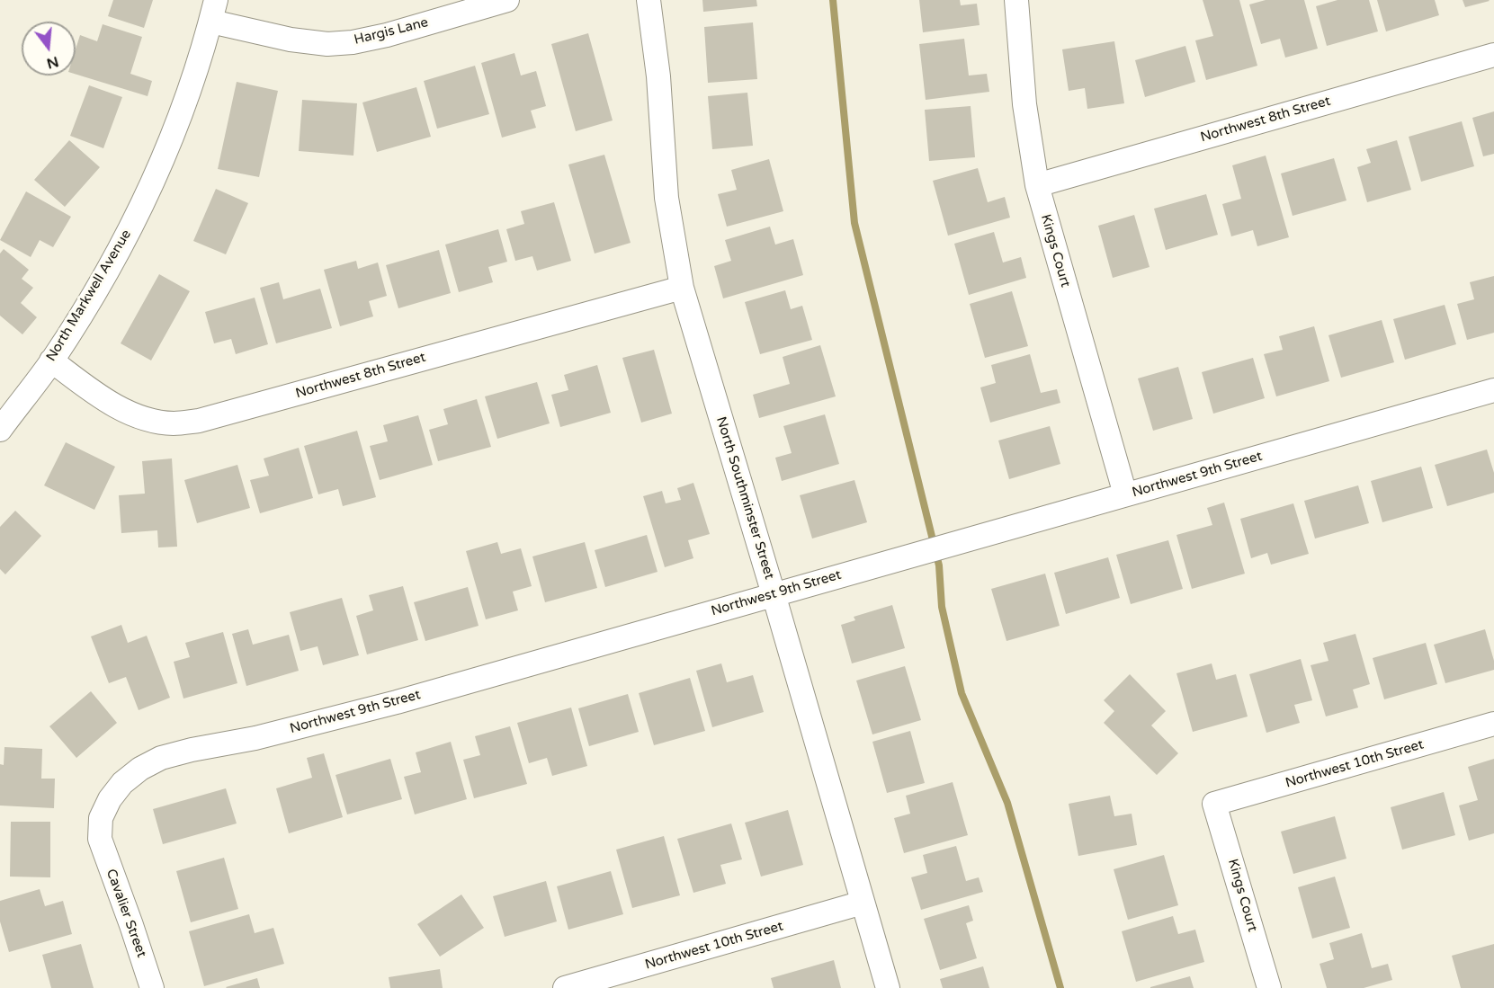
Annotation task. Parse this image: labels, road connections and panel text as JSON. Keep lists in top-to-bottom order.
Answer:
{
  "streets": {
    "street": [
      "Hargis Lane",
      "Northwest 8th Street",
      "Kings Court",
      "North Markwell Avenue",
      "Northwest 9th Street",
      "North Southminster Street",
      "Northwest 10th Street",
      "Cavalier Street"
    ]
  },
  "crossings": [
    ["Hargis Lane", "North Markwell Avenue"],
    ["Northwest 8th Street", "Kings Court"],
    ["Northwest 8th Street", "North Markwell Avenue"],
    ["Northwest 8th Street", "North Southminster Street"],
    ["Kings Court", "Northwest 9th Street"],
    ["Kings Court", "Northwest 10th Street"],
    ["Northwest 9th Street", "North Southminster Street"],
    ["Northwest 9th Street", "Cavalier Street"],
    ["North Southminster Street", "Northwest 10th Street"]
  ],
  "north": "bottom"
}
